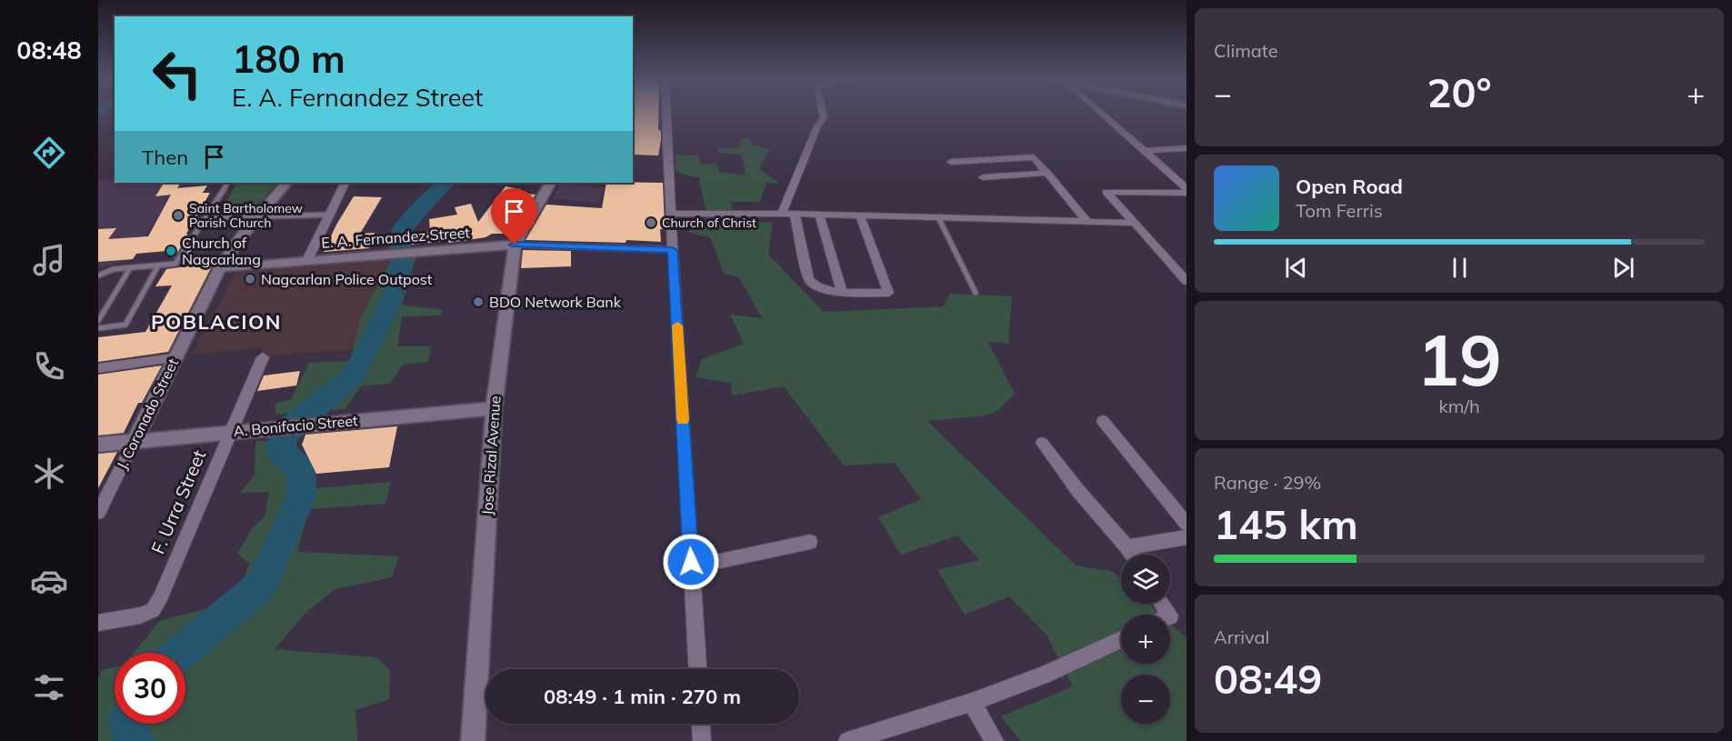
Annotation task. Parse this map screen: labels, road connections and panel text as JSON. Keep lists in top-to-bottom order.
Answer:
{
  "streets": {
    "main road": [
      "E. A. Fernandez Street",
      "J. Coronado Street",
      "A. Bonifacio Street",
      "Jose Rizal Avenue"
    ],
    "street": ["F. Urra Street"]
  },
  "crossings": [
    ["E. A. Fernandez Street", "J. Coronado Street"],
    ["E. A. Fernandez Street", "Jose Rizal Avenue"],
    ["J. Coronado Street", "A. Bonifacio Street"],
    ["A. Bonifacio Street", "Jose Rizal Avenue"],
    ["A. Bonifacio Street", "F. Urra Street"]
  ],
  "districts": ["POBLACION"],
  "places": [
    "Saint Bartholomew Parish Church",
    "Church of Christ",
    "Church of Nagcarlang",
    "Nagcarlan Police Outpost",
    "BDO Network Bank"
  ],
  "page": {
    "tabs": "08:48",
    "tile": [
      "Climate",
      ["19", "km/h"],
      ["Range · 29%", "145 km"],
      ["Arrival", "08:49"]
    ],
    "turn": ["180 m", "E. A. Fernandez Street"],
    "heat": ["−", "20°", "+"],
    "then": "Then",
    "song": ["Open Road", "Tom Ferris"],
    "map_buttons": ["+", "−"],
    "limit": "30",
    "trip": "08:49 · 1 min · 270 m"
  }
}
